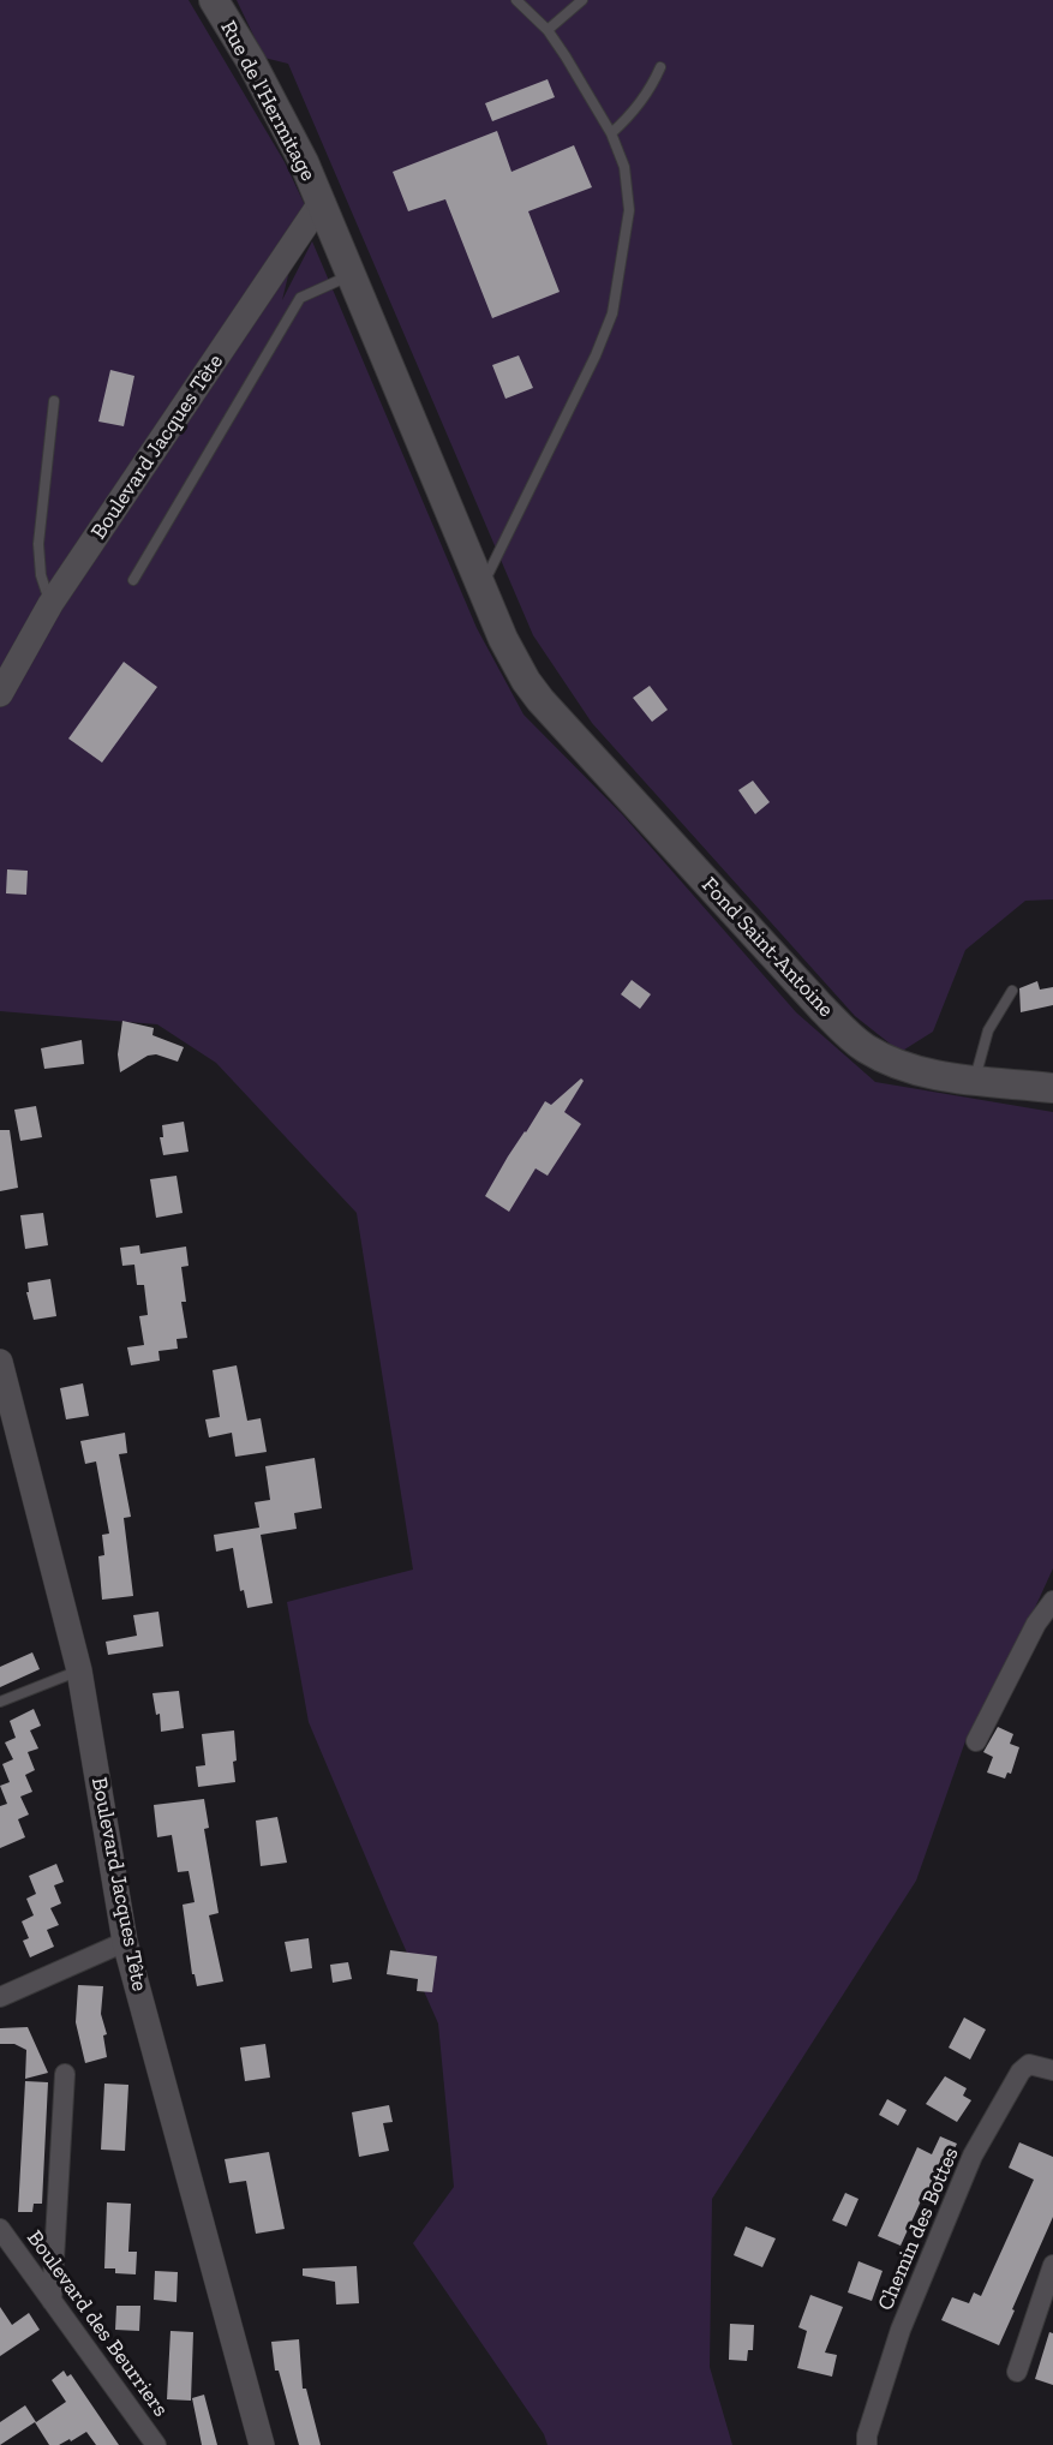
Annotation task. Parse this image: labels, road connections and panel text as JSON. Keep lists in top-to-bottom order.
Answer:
{
  "streets": {
    "main road": ["Rue de l'Hermitage", "Fond Saint-Antoine"],
    "street": ["Boulevard Jacques Tête", "Chemin des Bottes", "Boulevard des Beurriers"]
  },
  "crossings": [
    ["Rue de l'Hermitage", "Boulevard Jacques Tête"],
    ["Rue de l'Hermitage", "Fond Saint-Antoine"]
  ]
}
